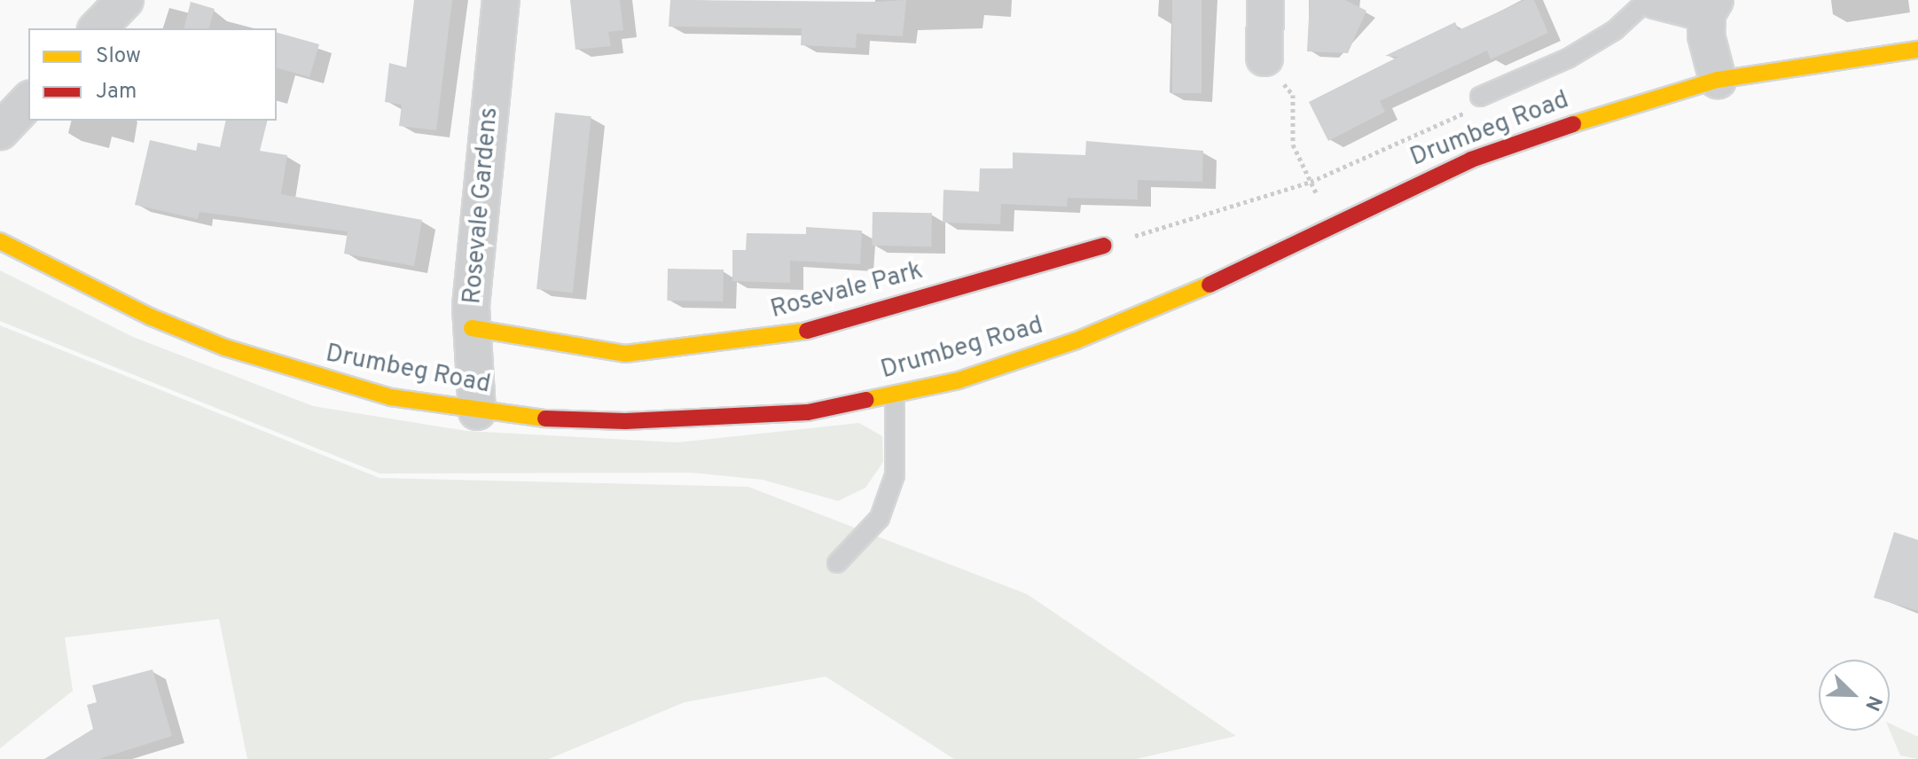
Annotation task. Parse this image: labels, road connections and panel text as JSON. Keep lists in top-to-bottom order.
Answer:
{
  "streets": {
    "street": ["Drumbeg Road", "Rosevale Gardens", "Rosevale Park"]
  },
  "crossings": [
    ["Drumbeg Road", "Rosevale Gardens"],
    ["Rosevale Gardens", "Rosevale Park"]
  ],
  "legend": ["Slow", "Jam"],
  "north": "bottom right"
}
